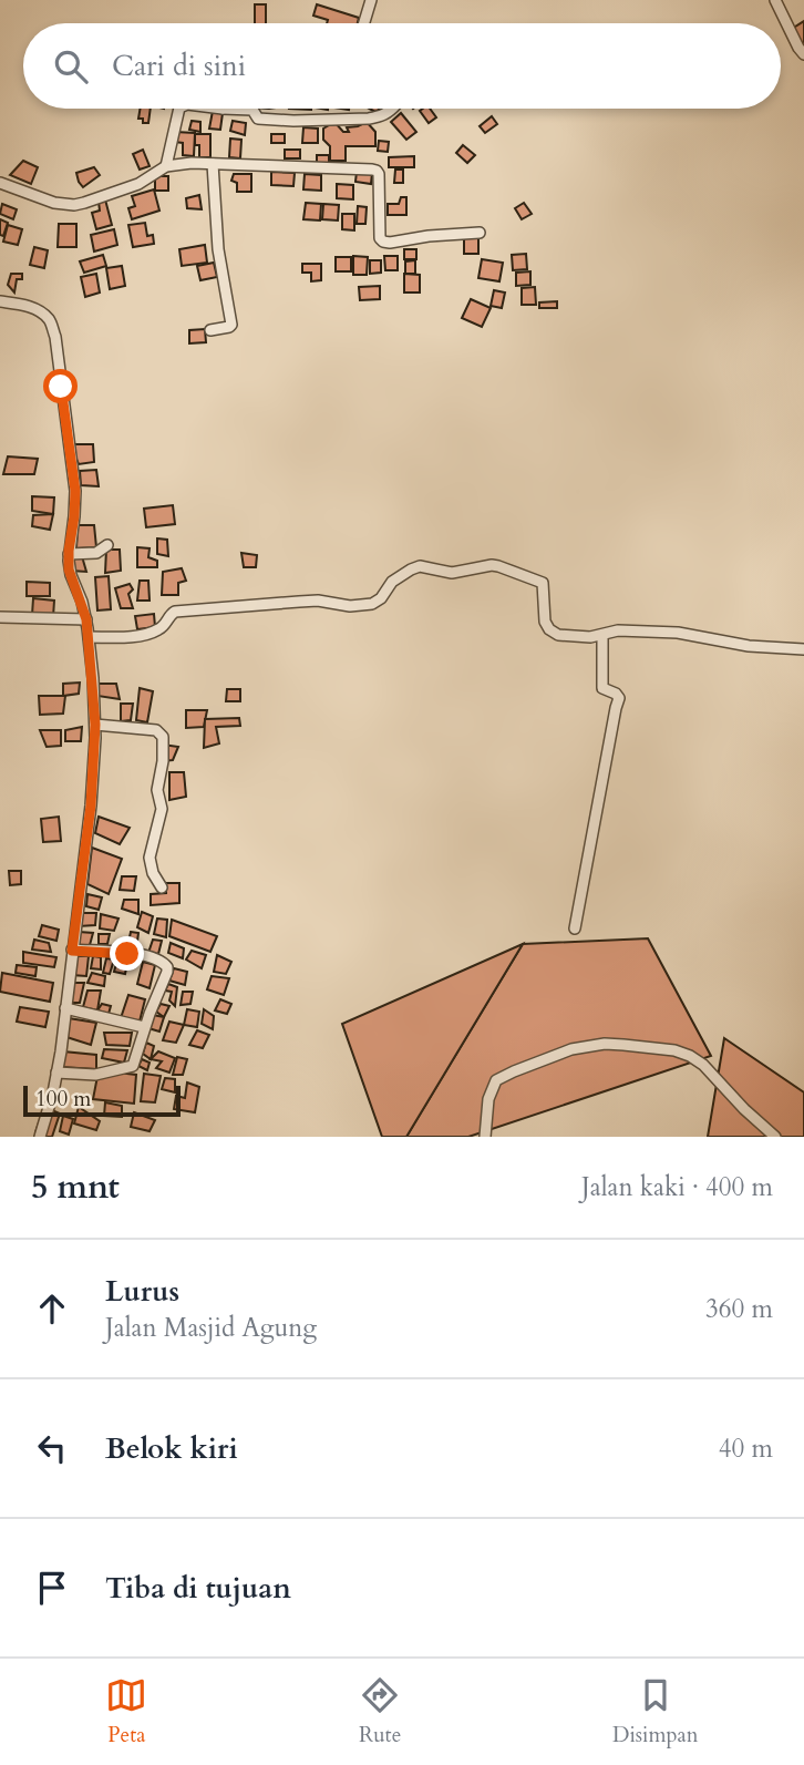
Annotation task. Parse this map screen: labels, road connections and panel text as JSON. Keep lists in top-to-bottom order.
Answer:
{
  "scale_bar": "100 m",
  "page": {
    "search": "Cari di sini",
    "scale": "100 m",
    "heading": ["5 mnt", "Jalan kaki · 400 m"],
    "list": [
      ["Lurus", "Jalan Masjid Agung", "360 m"],
      ["Belok kiri", "40 m"],
      "Tiba di tujuan"
    ],
    "nav": ["Peta", "Rute", "Disimpan"]
  }
}
